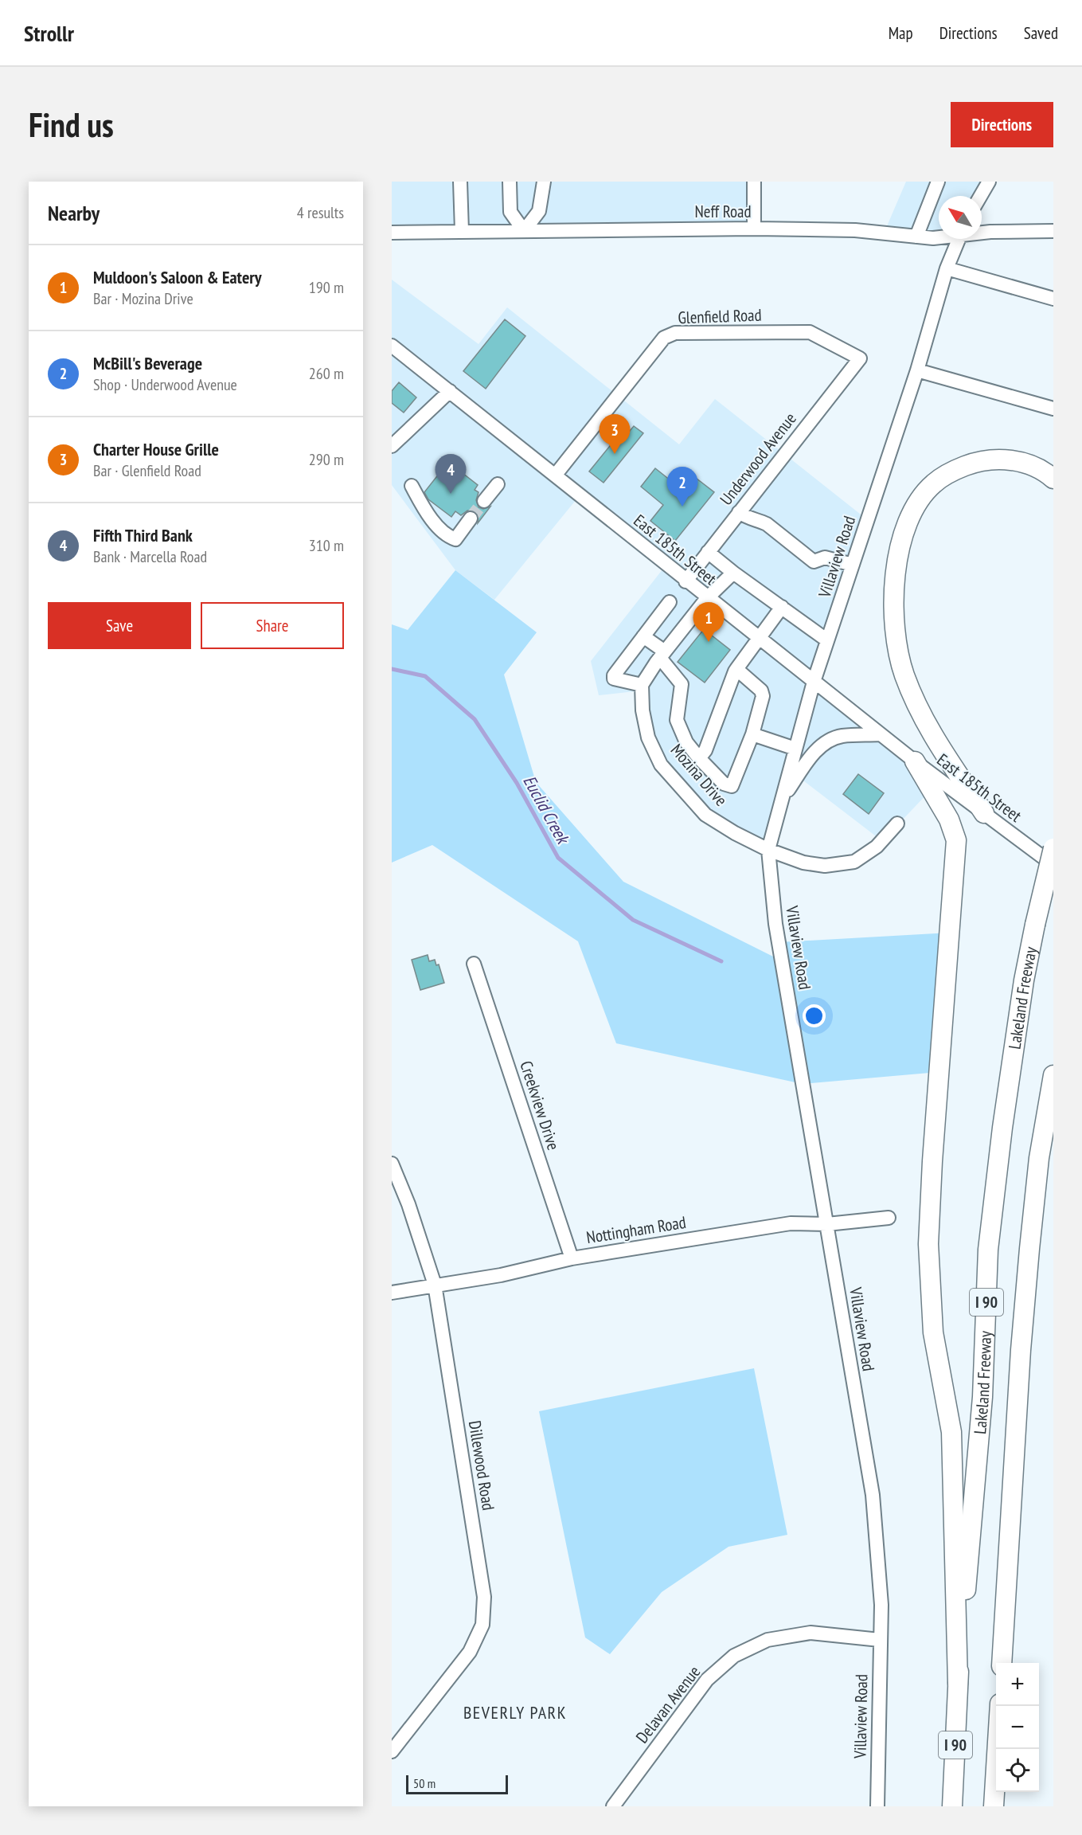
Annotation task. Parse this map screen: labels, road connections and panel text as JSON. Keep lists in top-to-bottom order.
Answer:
{
  "streets": {
    "highway": ["Lakeland Freeway", "I 90"],
    "street": [
      "Neff Road",
      "Glenfield Road",
      "Underwood Avenue",
      "East 185th Street",
      "Villaview Road",
      "Mozina Drive",
      "Creekview Drive",
      "Nottingham Road",
      "Dillewood Road",
      "Delavan Avenue"
    ]
  },
  "crossings": [
    ["Glenfield Road", "Underwood Avenue"],
    ["Glenfield Road", "East 185th Street"],
    ["Underwood Avenue", "East 185th Street"],
    ["East 185th Street", "Villaview Road"],
    ["Villaview Road", "Mozina Drive"],
    ["Villaview Road", "Nottingham Road"],
    ["Villaview Road", "Delavan Avenue"],
    ["Creekview Drive", "Nottingham Road"],
    ["Nottingham Road", "Dillewood Road"]
  ],
  "districts": ["BEVERLY PARK"],
  "water": ["Euclid Creek"],
  "scale_bar": "50 m",
  "north": "top left",
  "page": {
    "header": "Strollr",
    "nav": ["Map", "Directions", "Saved"],
    "buttons": [
      "Directions",
      ["Save", "Share"]
    ],
    "title": "Find us",
    "heading": ["Nearby", "4 results"],
    "list": [
      {
        "mark": "1",
        "name": "Muldoon's Saloon & Eatery",
        "note": "Bar · Mozina Drive",
        "value": "190 m"
      },
      {
        "mark": "2",
        "name": "McBill's Beverage",
        "note": "Shop · Underwood Avenue",
        "value": "260 m"
      },
      {
        "mark": "3",
        "name": "Charter House Grille",
        "note": "Bar · Glenfield Road",
        "value": "290 m"
      },
      {
        "mark": "4",
        "name": "Fifth Third Bank",
        "note": "Bank · Marcella Road",
        "value": "310 m"
      }
    ],
    "pins": [
      "3",
      "4",
      "2",
      "1"
    ],
    "map_buttons": ["+", "−"],
    "scale": "50 m"
  }
}
